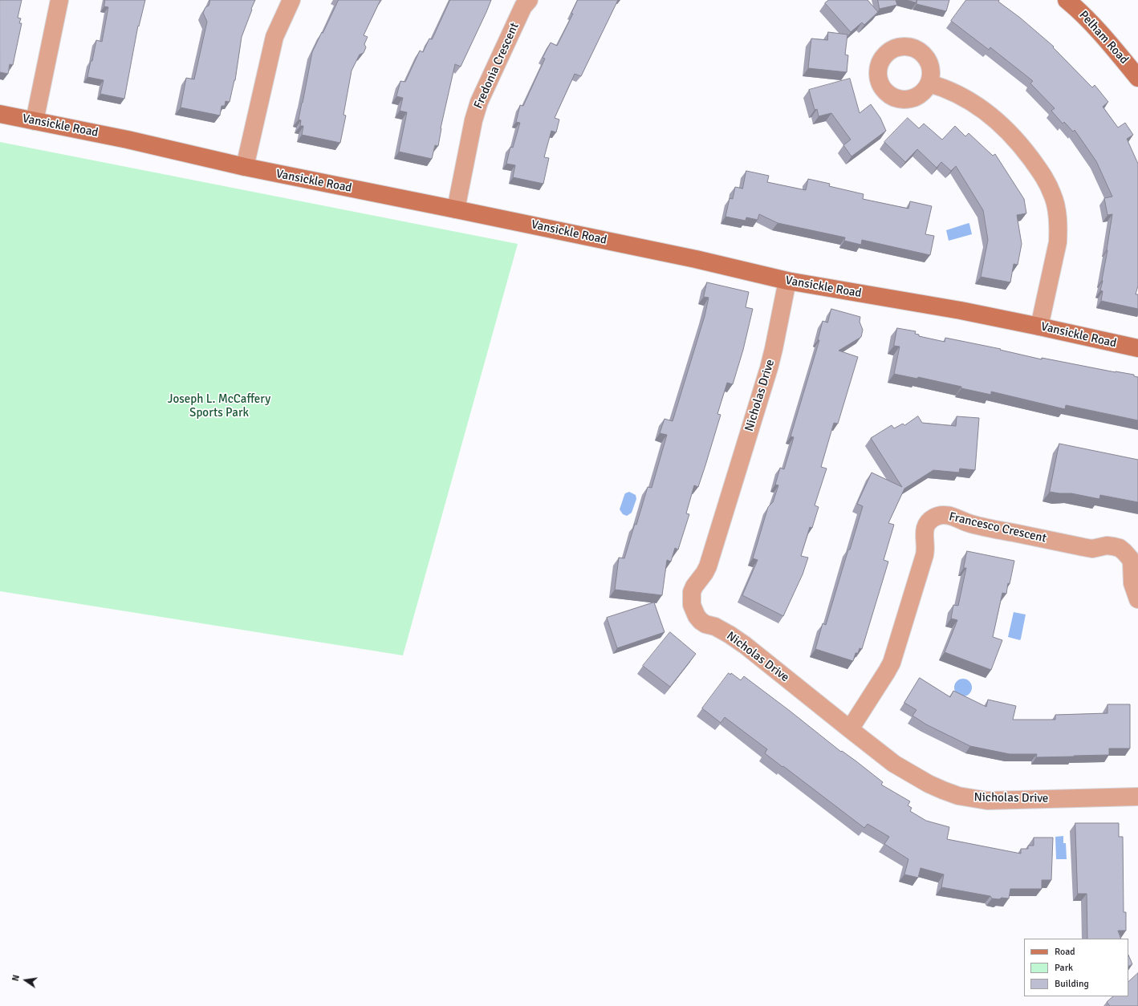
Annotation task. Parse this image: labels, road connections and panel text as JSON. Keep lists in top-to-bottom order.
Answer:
{
  "streets": {
    "street": [
      "Pelham Road",
      "Fredonia Crescent",
      "Vansickle Road",
      "Nicholas Drive",
      "Francesco Crescent"
    ]
  },
  "crossings": [
    ["Fredonia Crescent", "Vansickle Road"],
    ["Vansickle Road", "Nicholas Drive"],
    ["Nicholas Drive", "Francesco Crescent"]
  ],
  "parks": ["Joseph L. McCaffery Sports Park"],
  "legend": ["Road", "Park", "Building"],
  "north": "left"
}
